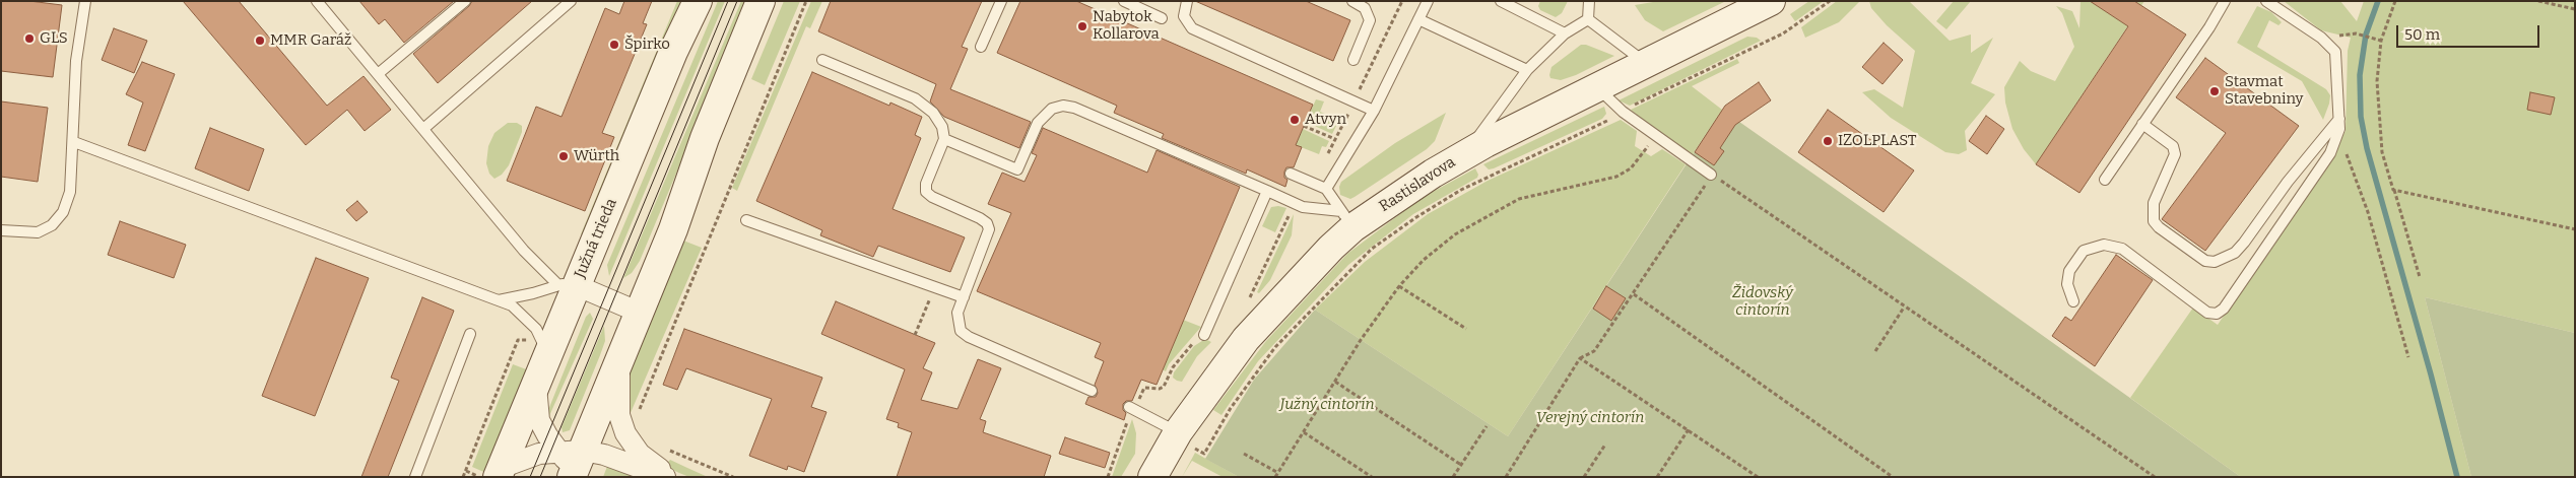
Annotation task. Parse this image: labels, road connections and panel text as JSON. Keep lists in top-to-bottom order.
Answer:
{
  "streets": {
    "street": ["Rastislavova", "Južná trieda"]
  },
  "parks": ["Židovský cintorín", "Južný cintorín", "Verejný cintorín"],
  "places": [
    "Nabytok Kollarova",
    "GLS",
    "MMR Garáž",
    "Špirko",
    "Stavmat Stavebniny",
    "Atvyn",
    "IZOLPLAST",
    "Würth"
  ],
  "scale_bar": "50 m"
}
